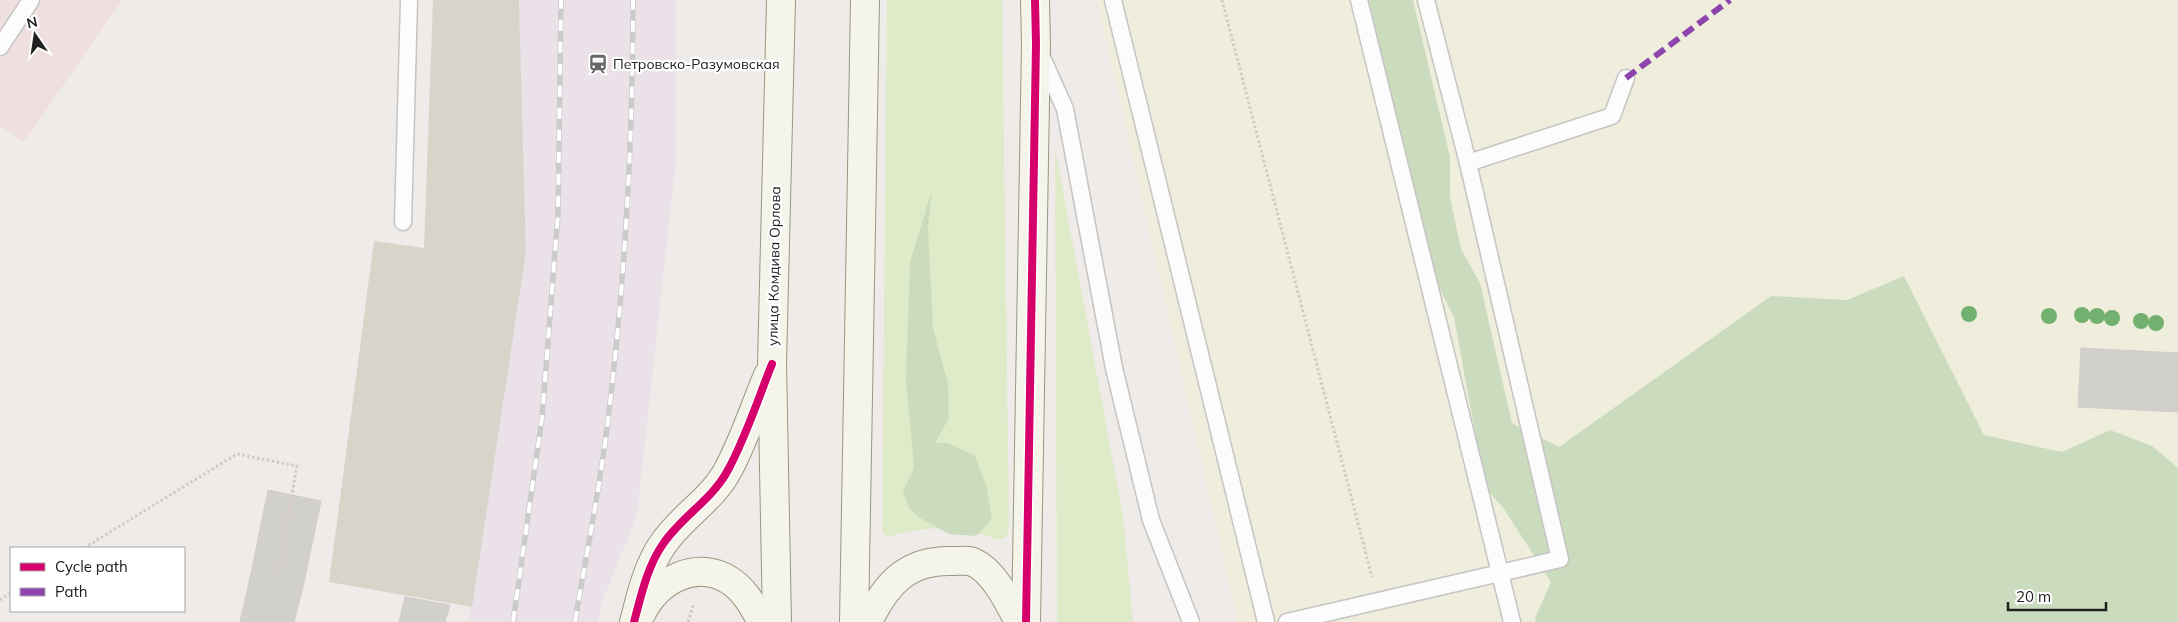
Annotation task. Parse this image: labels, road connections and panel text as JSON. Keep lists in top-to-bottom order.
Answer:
{
  "streets": {
    "street": ["улица Комдива Орлова"]
  },
  "places": {
    "station": ["Петровско-Разумовская"]
  },
  "legend": ["Cycle path", "Path"],
  "scale_bar": "20 m",
  "north": "top"
}
